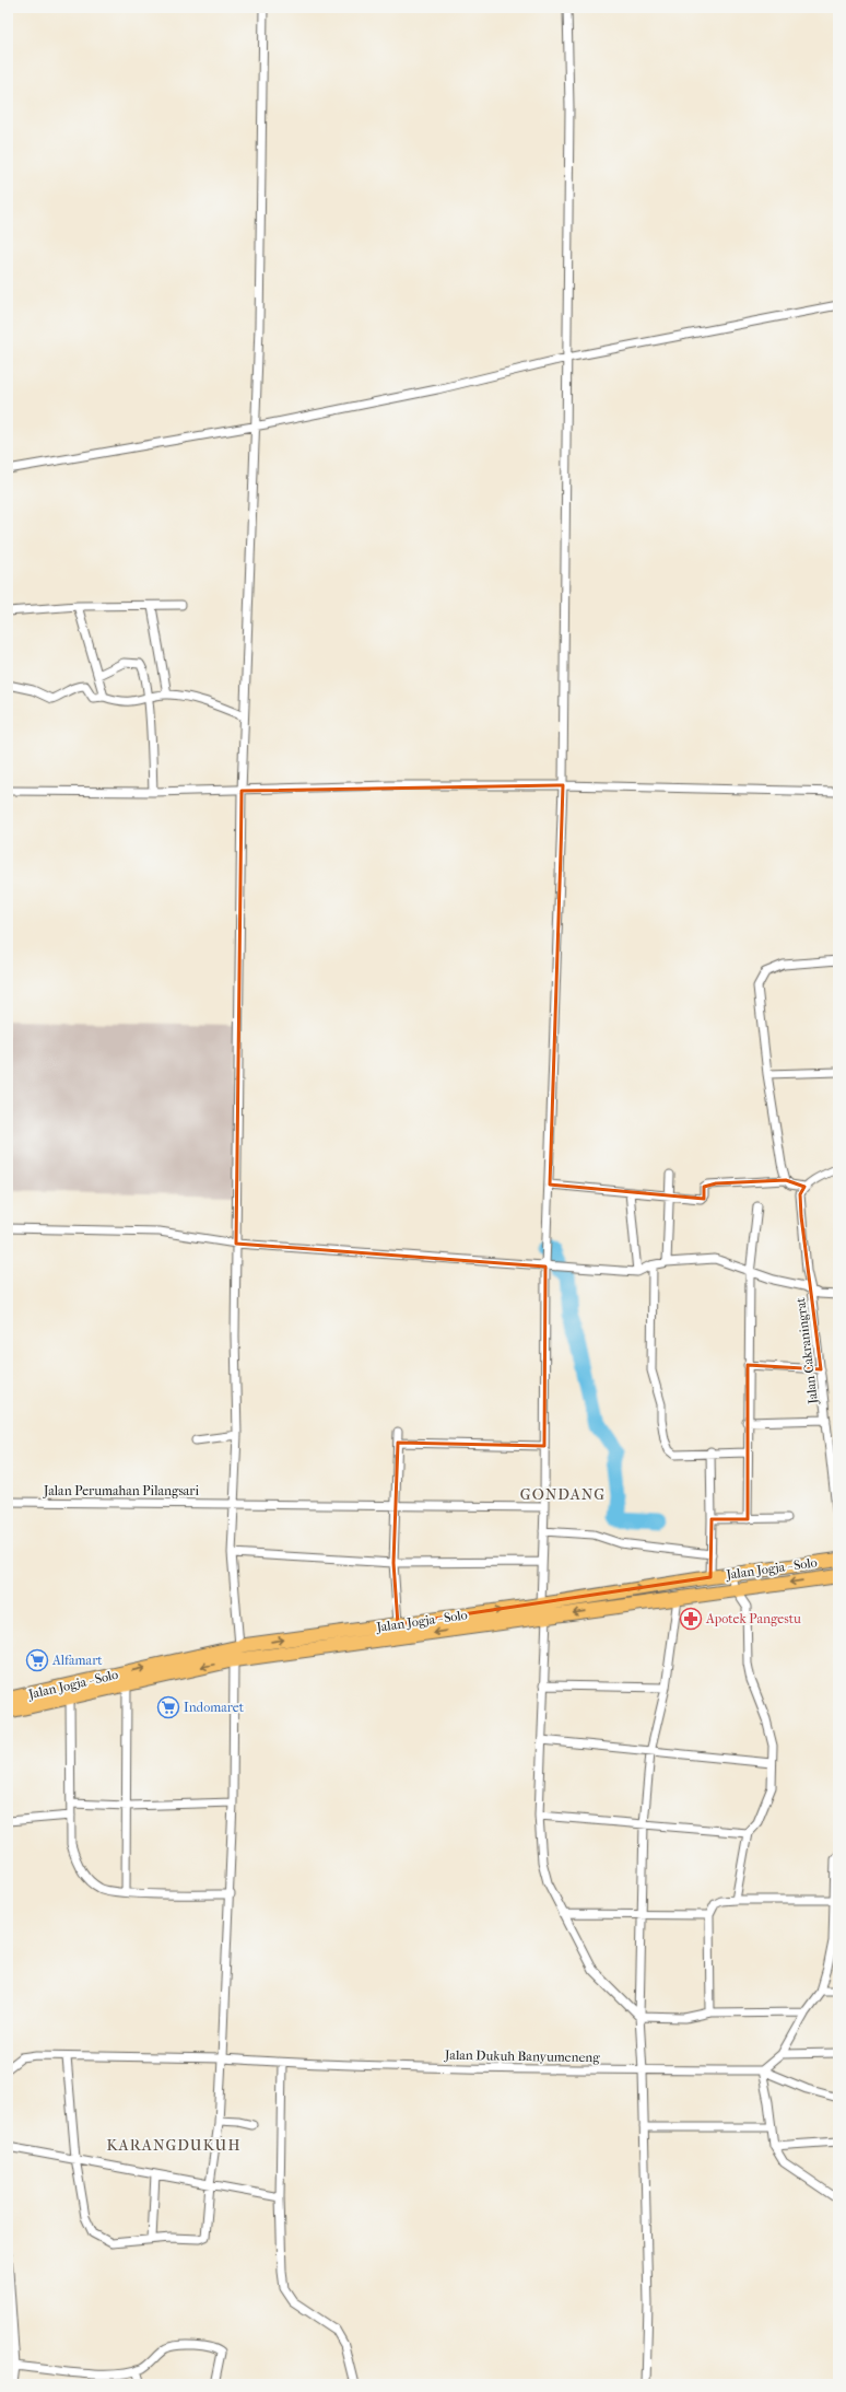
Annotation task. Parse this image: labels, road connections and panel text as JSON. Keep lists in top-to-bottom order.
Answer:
{
  "streets": {
    "highway": ["Jalan Jogja - Solo"],
    "street": ["Jalan Cakraningrat", "Jalan Perumahan Pilangsari", "Jalan Dukuh Banyumeneng"]
  },
  "districts": ["GONDANG", "KARANGDUKUH"],
  "places": {
    "pharmacy": ["Apotek Pangestu"],
    "supermarket": ["Alfamart", "Indomaret"]
  }
}
